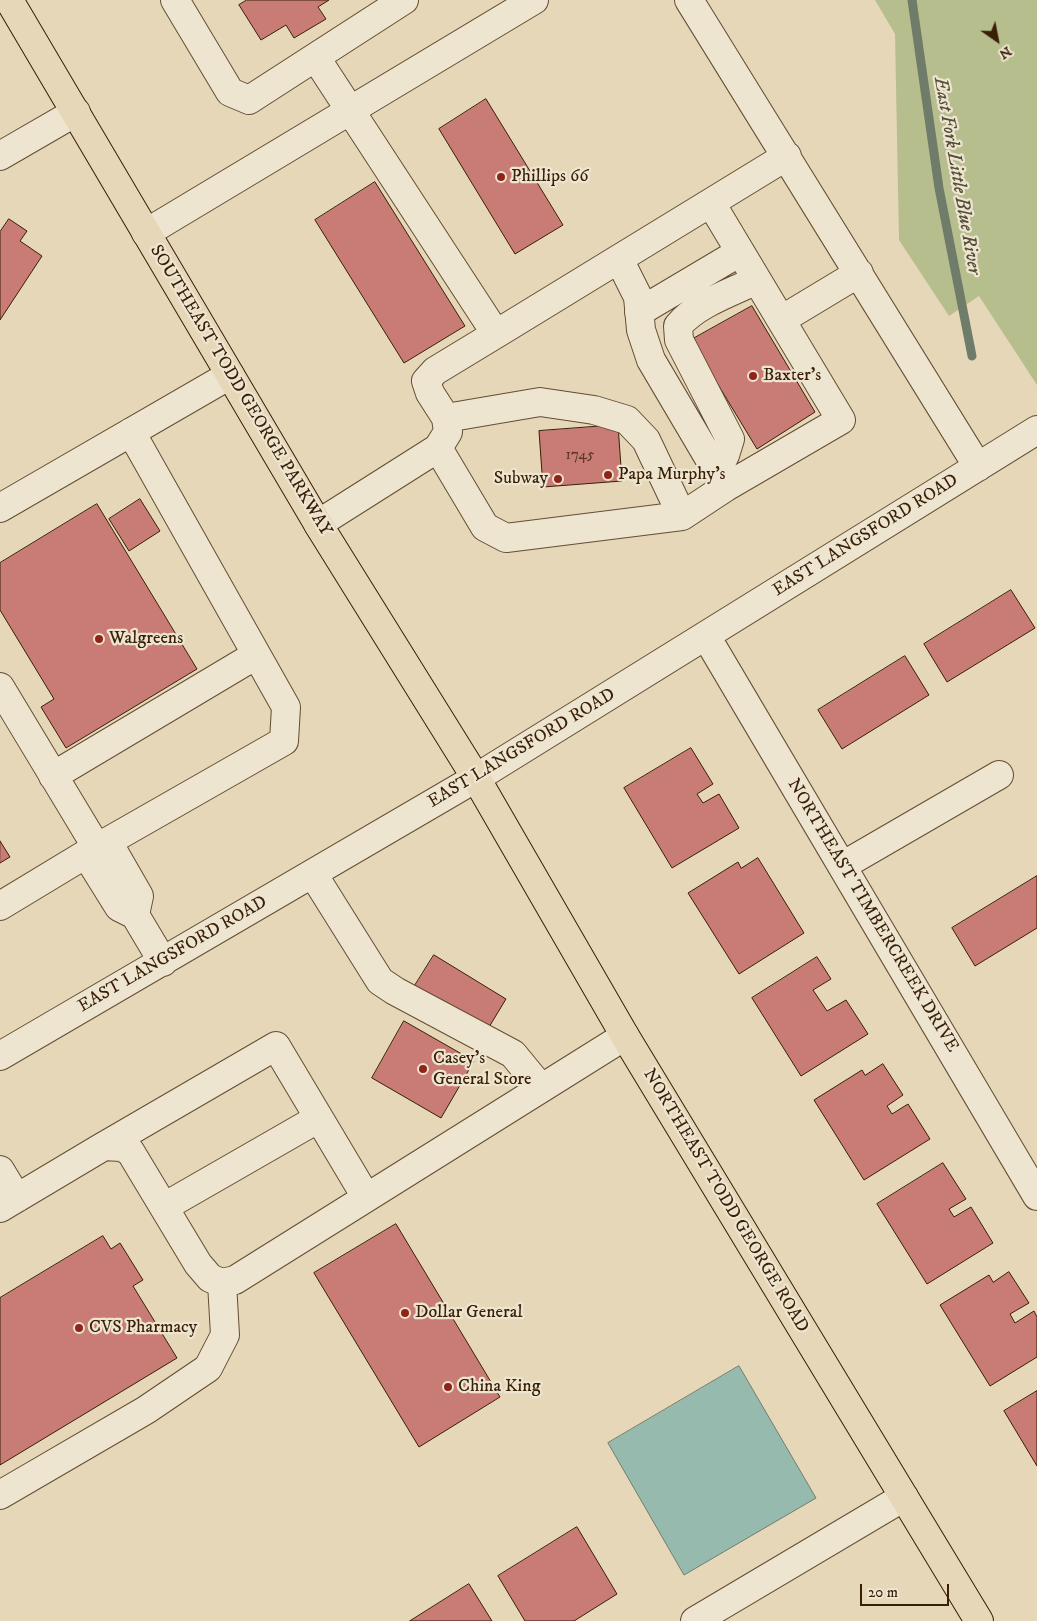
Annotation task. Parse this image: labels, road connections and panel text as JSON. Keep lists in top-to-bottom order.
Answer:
{
  "streets": {
    "main road": ["SOUTHEAST TODD GEORGE PARKWAY", "NORTHEAST TODD GEORGE ROAD"],
    "street": ["EAST LANGSFORD ROAD", "NORTHEAST TIMBERCREEK DRIVE"]
  },
  "crossings": [
    ["SOUTHEAST TODD GEORGE PARKWAY", "EAST LANGSFORD ROAD"],
    ["SOUTHEAST TODD GEORGE PARKWAY", "NORTHEAST TODD GEORGE ROAD"],
    ["EAST LANGSFORD ROAD", "NORTHEAST TIMBERCREEK DRIVE"],
    ["EAST LANGSFORD ROAD", "NORTHEAST TODD GEORGE ROAD"]
  ],
  "water": ["East Fork Little Blue River"],
  "places": [
    "Phillips 66",
    "Baxter's",
    "Papa Murphy's",
    "Subway",
    "Walgreens",
    "Casey's General Store",
    "Dollar General",
    "CVS Pharmacy",
    "China King"
  ],
  "house_numbers": ["1745"],
  "scale_bar": "20 m",
  "north": "bottom right"
}
